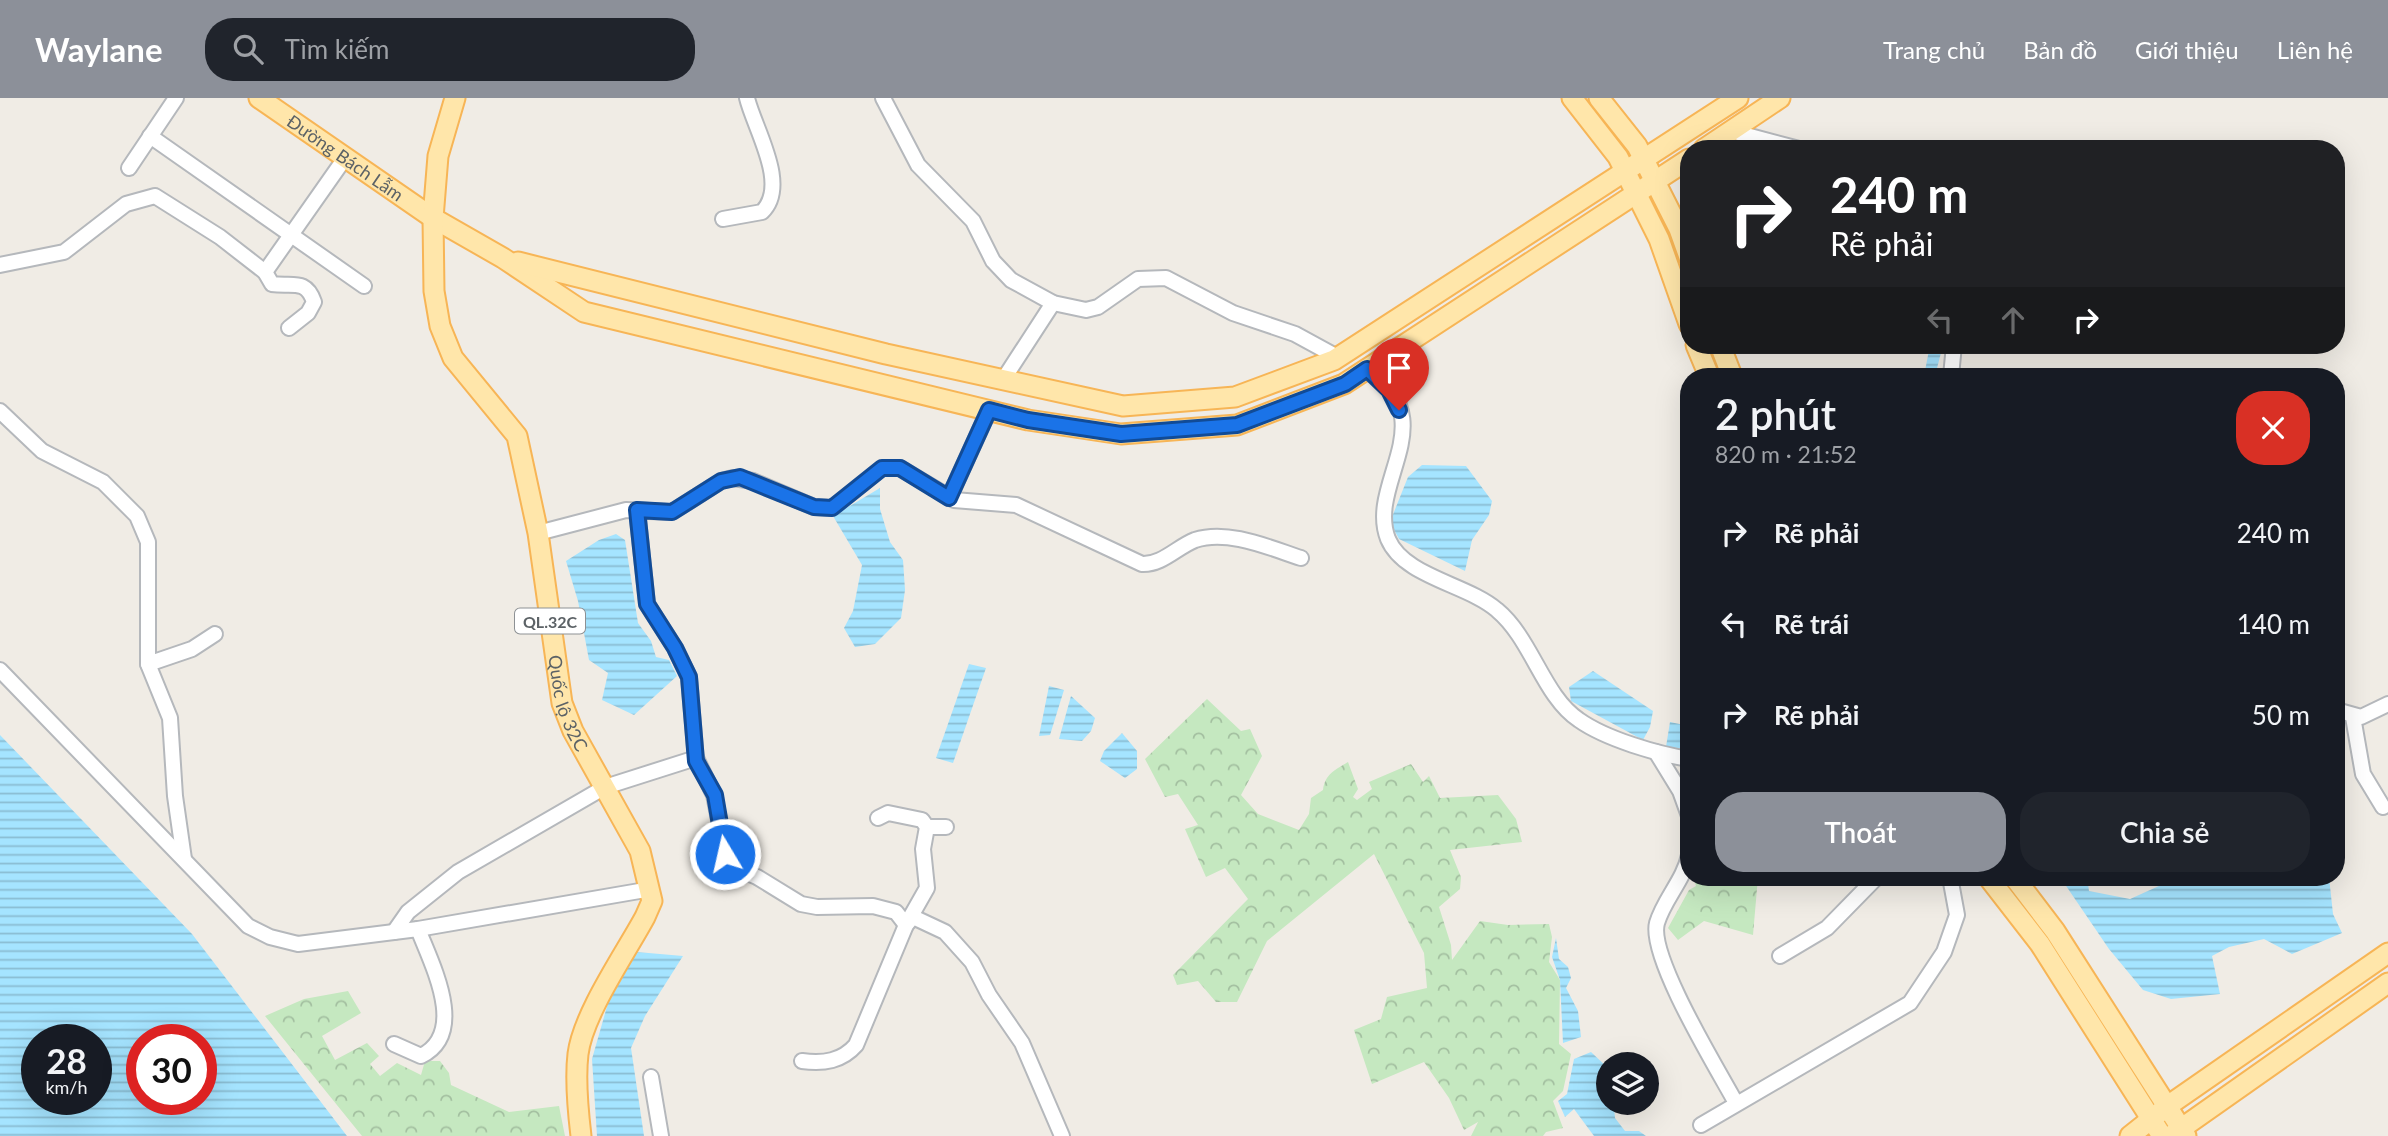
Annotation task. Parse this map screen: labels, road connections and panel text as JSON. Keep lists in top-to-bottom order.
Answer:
{
  "streets": {
    "main road": ["Đường Bách Lẫm", "QL.32C", "Quốc lộ 32C"]
  },
  "crossings": [
    ["Đường Bách Lẫm", "Quốc lộ 32C"]
  ],
  "page": {
    "header": "Waylane",
    "search": "Tìm kiếm",
    "nav": [
      "Trang chủ",
      "Bản đồ",
      "Giới thiệu",
      "Liên hệ"
    ],
    "turn": ["240 m", "Rẽ phải"],
    "heading": ["2 phút", "820 m · 21:52"],
    "list": [
      {
        "name": "Rẽ phải",
        "value": "240 m"
      },
      {
        "name": "Rẽ trái",
        "value": "140 m"
      },
      {
        "name": "Rẽ phải",
        "value": "50 m"
      }
    ],
    "buttons": ["Thoát", "Chia sẻ"],
    "speed": "28 km/h",
    "limit": "30"
  }
}
